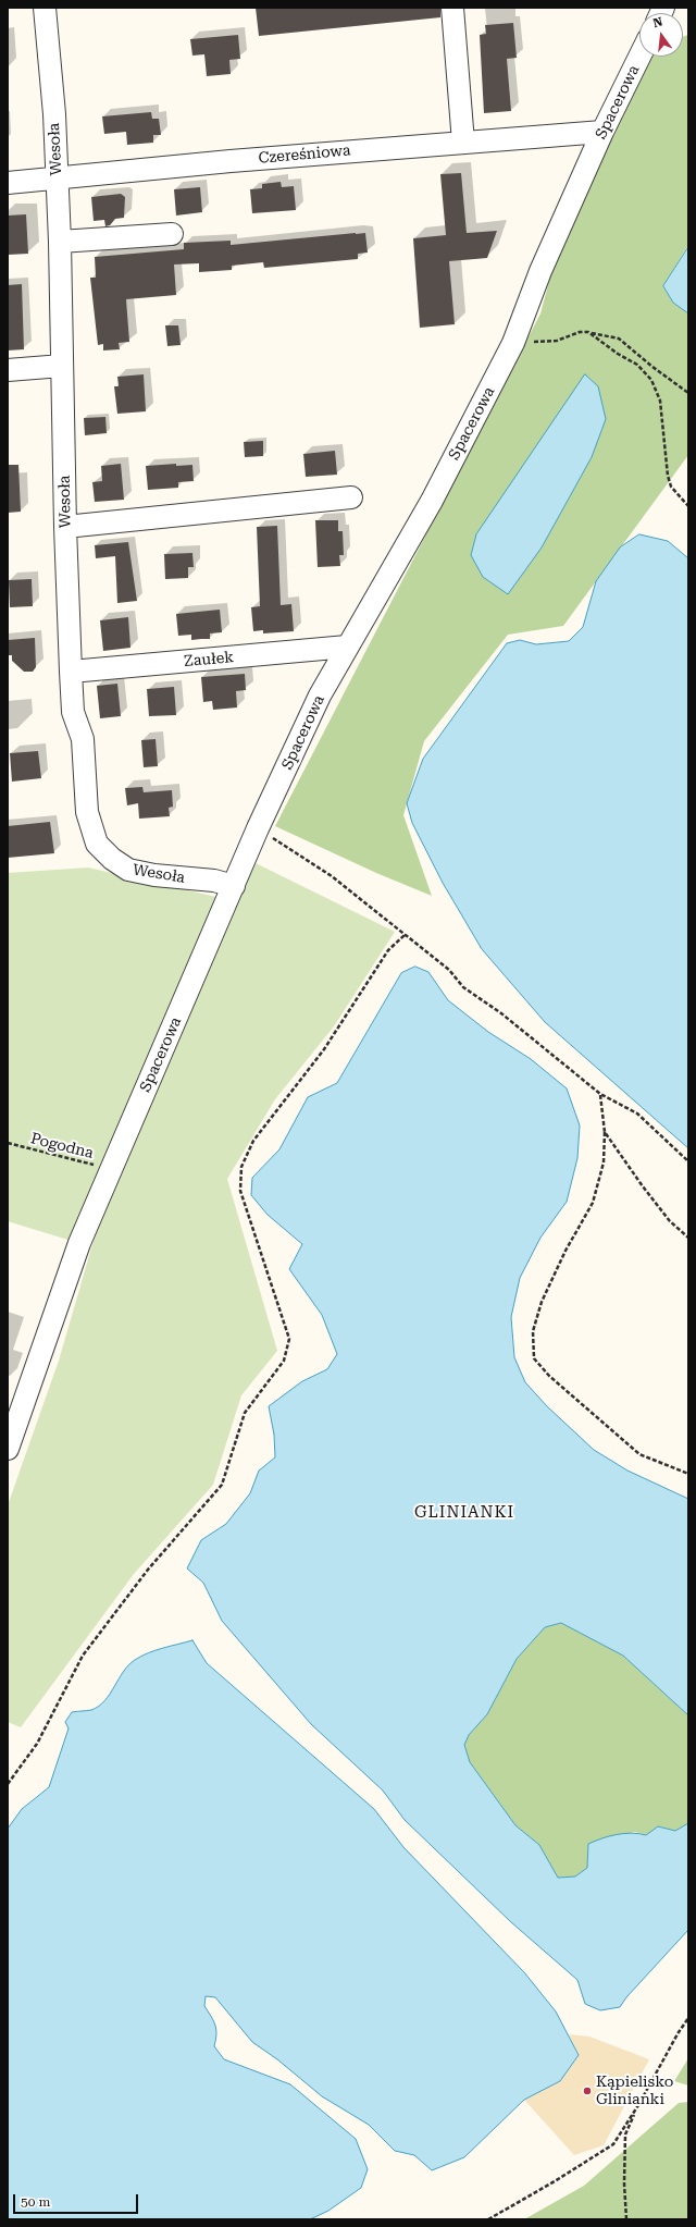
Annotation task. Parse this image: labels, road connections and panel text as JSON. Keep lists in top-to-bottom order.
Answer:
{
  "streets": {
    "street": [
      "Spacerowa",
      "Wesoła",
      "Czereśniowa",
      "Zaułek"
    ],
    "path": ["Pogodna"]
  },
  "crossings": [
    ["Spacerowa", "Wesoła"],
    ["Spacerowa", "Czereśniowa"],
    ["Spacerowa", "Zaułek"],
    ["Spacerowa", "Pogodna"],
    ["Wesoła", "Czereśniowa"],
    ["Wesoła", "Zaułek"]
  ],
  "districts": ["GLINIANKI"],
  "places": ["Kąpielisko Glinianki"],
  "scale_bar": "50 m",
  "north": "top"
}
